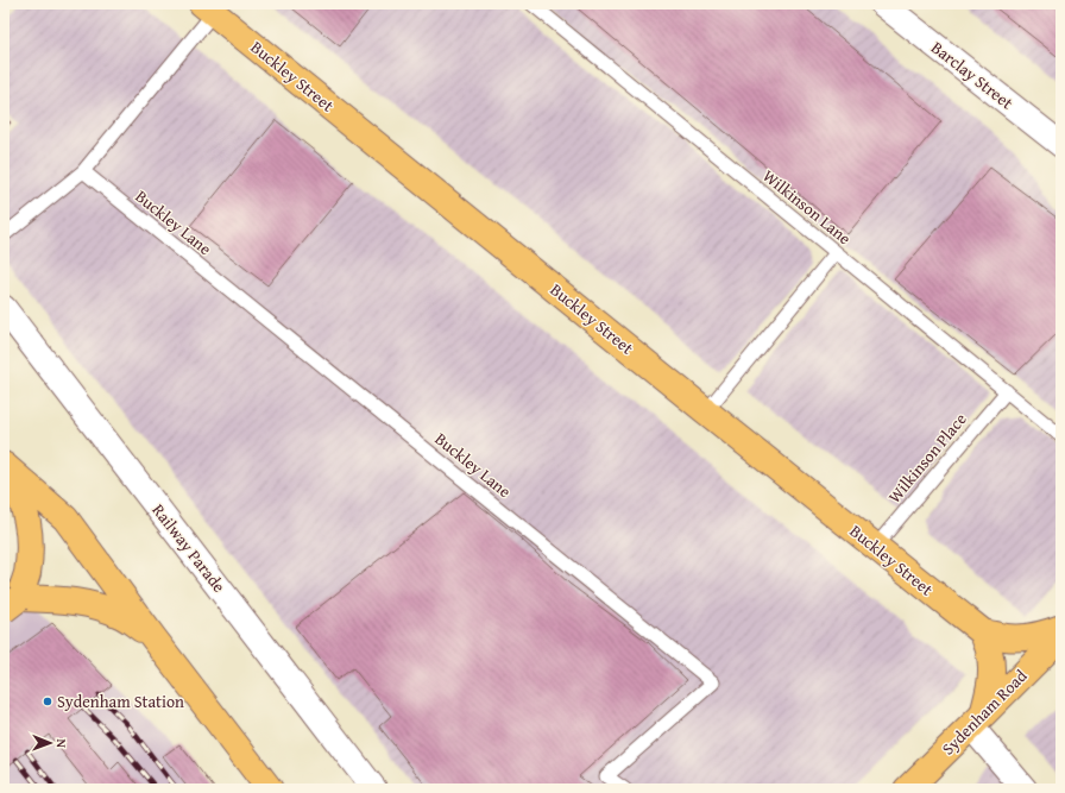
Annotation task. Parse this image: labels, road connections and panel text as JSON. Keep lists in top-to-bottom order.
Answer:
{
  "streets": {
    "main road": ["Buckley Street", "Sydenham Road"],
    "street": ["Barclay Street", "Railway Parade"],
    "lane": ["Wilkinson Lane", "Buckley Lane", "Wilkinson Place"]
  },
  "crossings": [
    ["Buckley Street", "Wilkinson Place"],
    ["Wilkinson Lane", "Wilkinson Place"]
  ],
  "places": ["Sydenham Station"],
  "north": "right"
}
